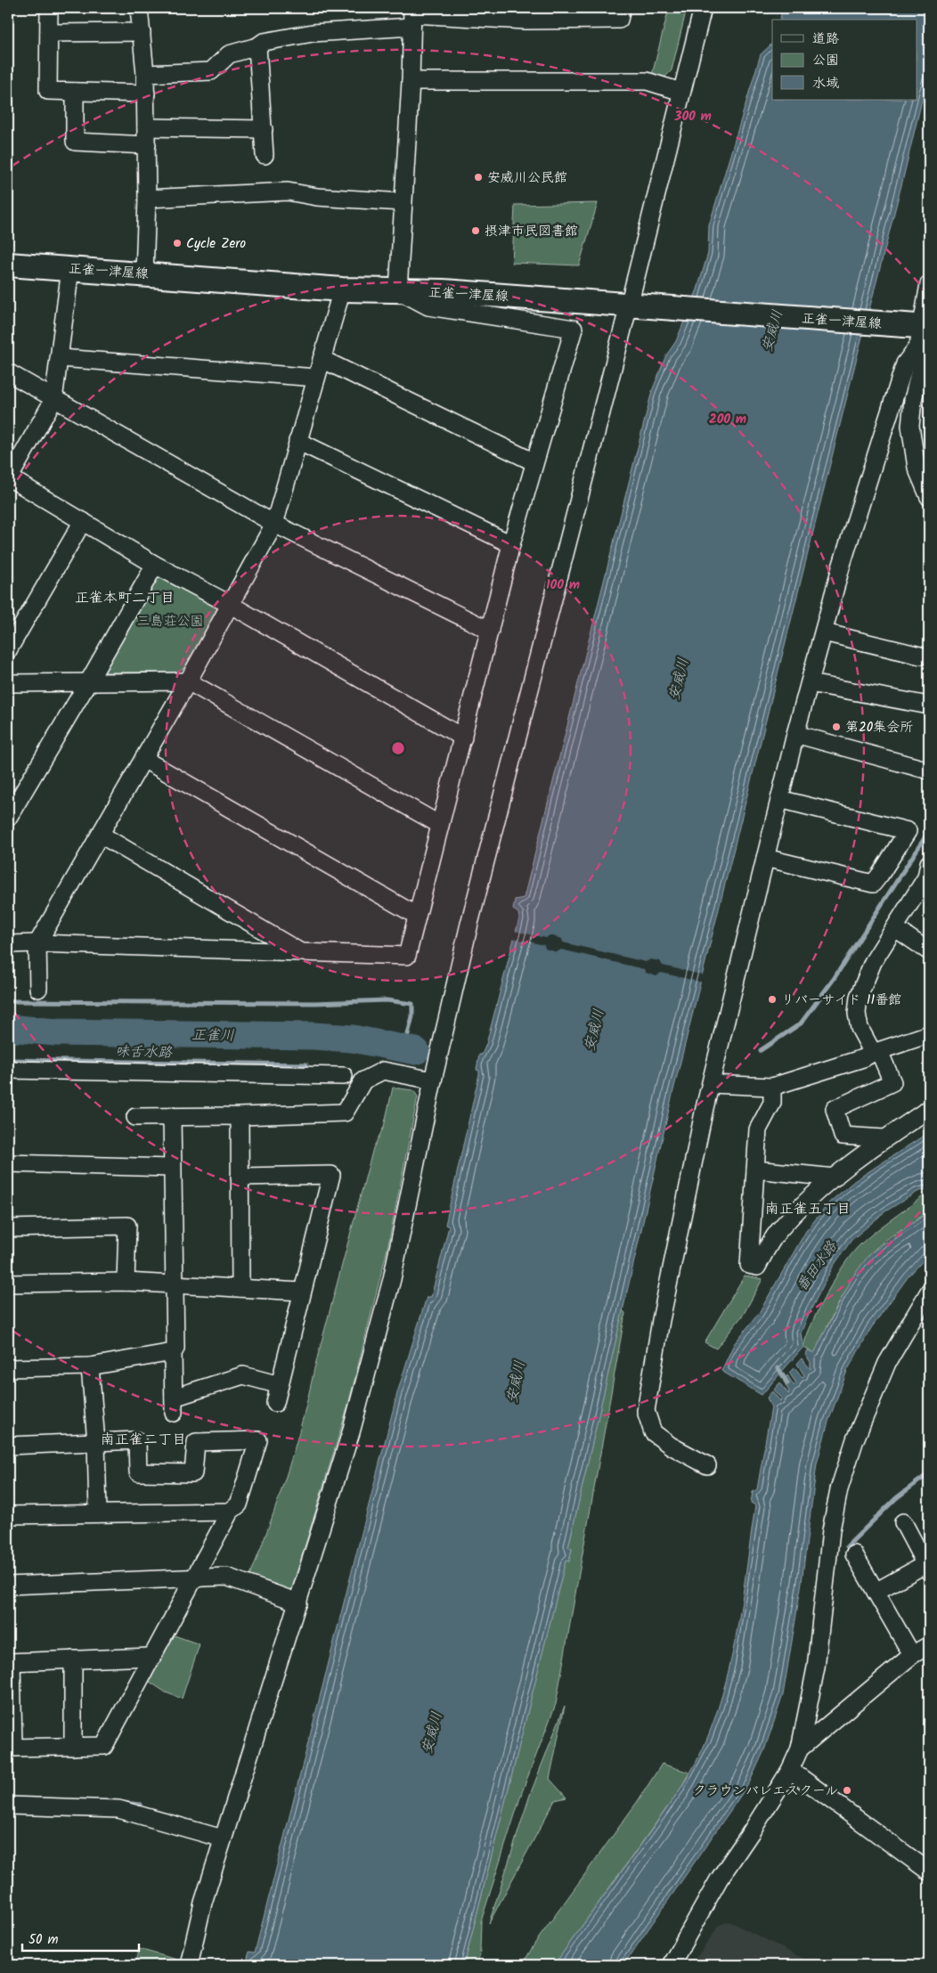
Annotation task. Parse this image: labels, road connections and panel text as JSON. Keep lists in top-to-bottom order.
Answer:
{
  "streets": {
    "main road": ["正雀一津屋線"]
  },
  "districts": ["正雀本町二丁目", "南正雀五丁目", "南正雀二丁目"],
  "water": [
    "安威川",
    "正雀川",
    "味舌水路",
    "番田水路"
  ],
  "parks": ["三島荘公園"],
  "places": [
    "安威川公民館",
    "摂津市民図書館",
    "Cycle Zero",
    "第20集会所",
    "リバーサイド 11番館",
    "クラウンバレエスクール"
  ],
  "legend": ["道路", "公園", "水域"],
  "scale_bar": "50 m",
  "rings": ["300 m", "200 m", "100 m"]
}
